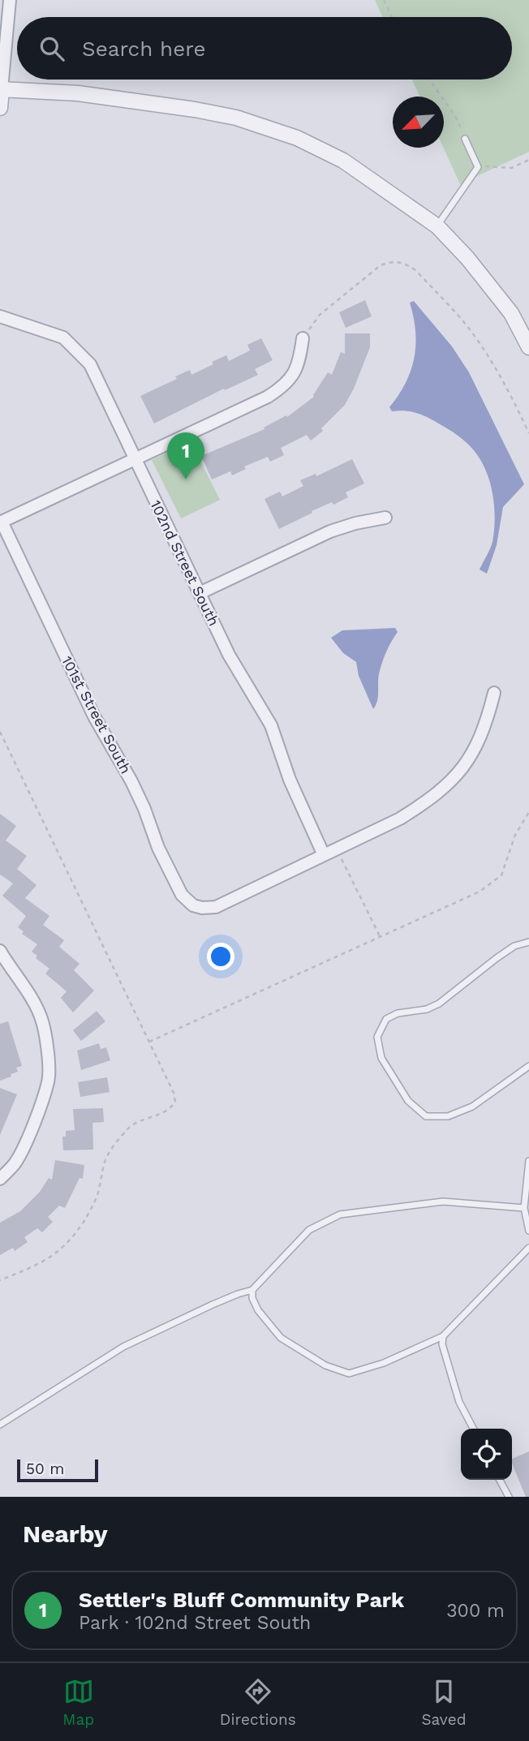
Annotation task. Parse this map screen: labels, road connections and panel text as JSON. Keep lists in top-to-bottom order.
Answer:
{
  "streets": {
    "street": ["102nd Street South", "101st Street South"]
  },
  "crossings": [
    ["102nd Street South", "101st Street South"]
  ],
  "scale_bar": "50 m",
  "north": "bottom left",
  "page": {
    "search": "Search here",
    "pins": "1",
    "scale": "50 m",
    "heading": "Nearby",
    "list": [
      {
        "mark": "1",
        "name": "Settler's Bluff Community Park",
        "note": "Park · 102nd Street South",
        "value": "300 m"
      }
    ],
    "nav": ["Map", "Directions", "Saved"]
  }
}
